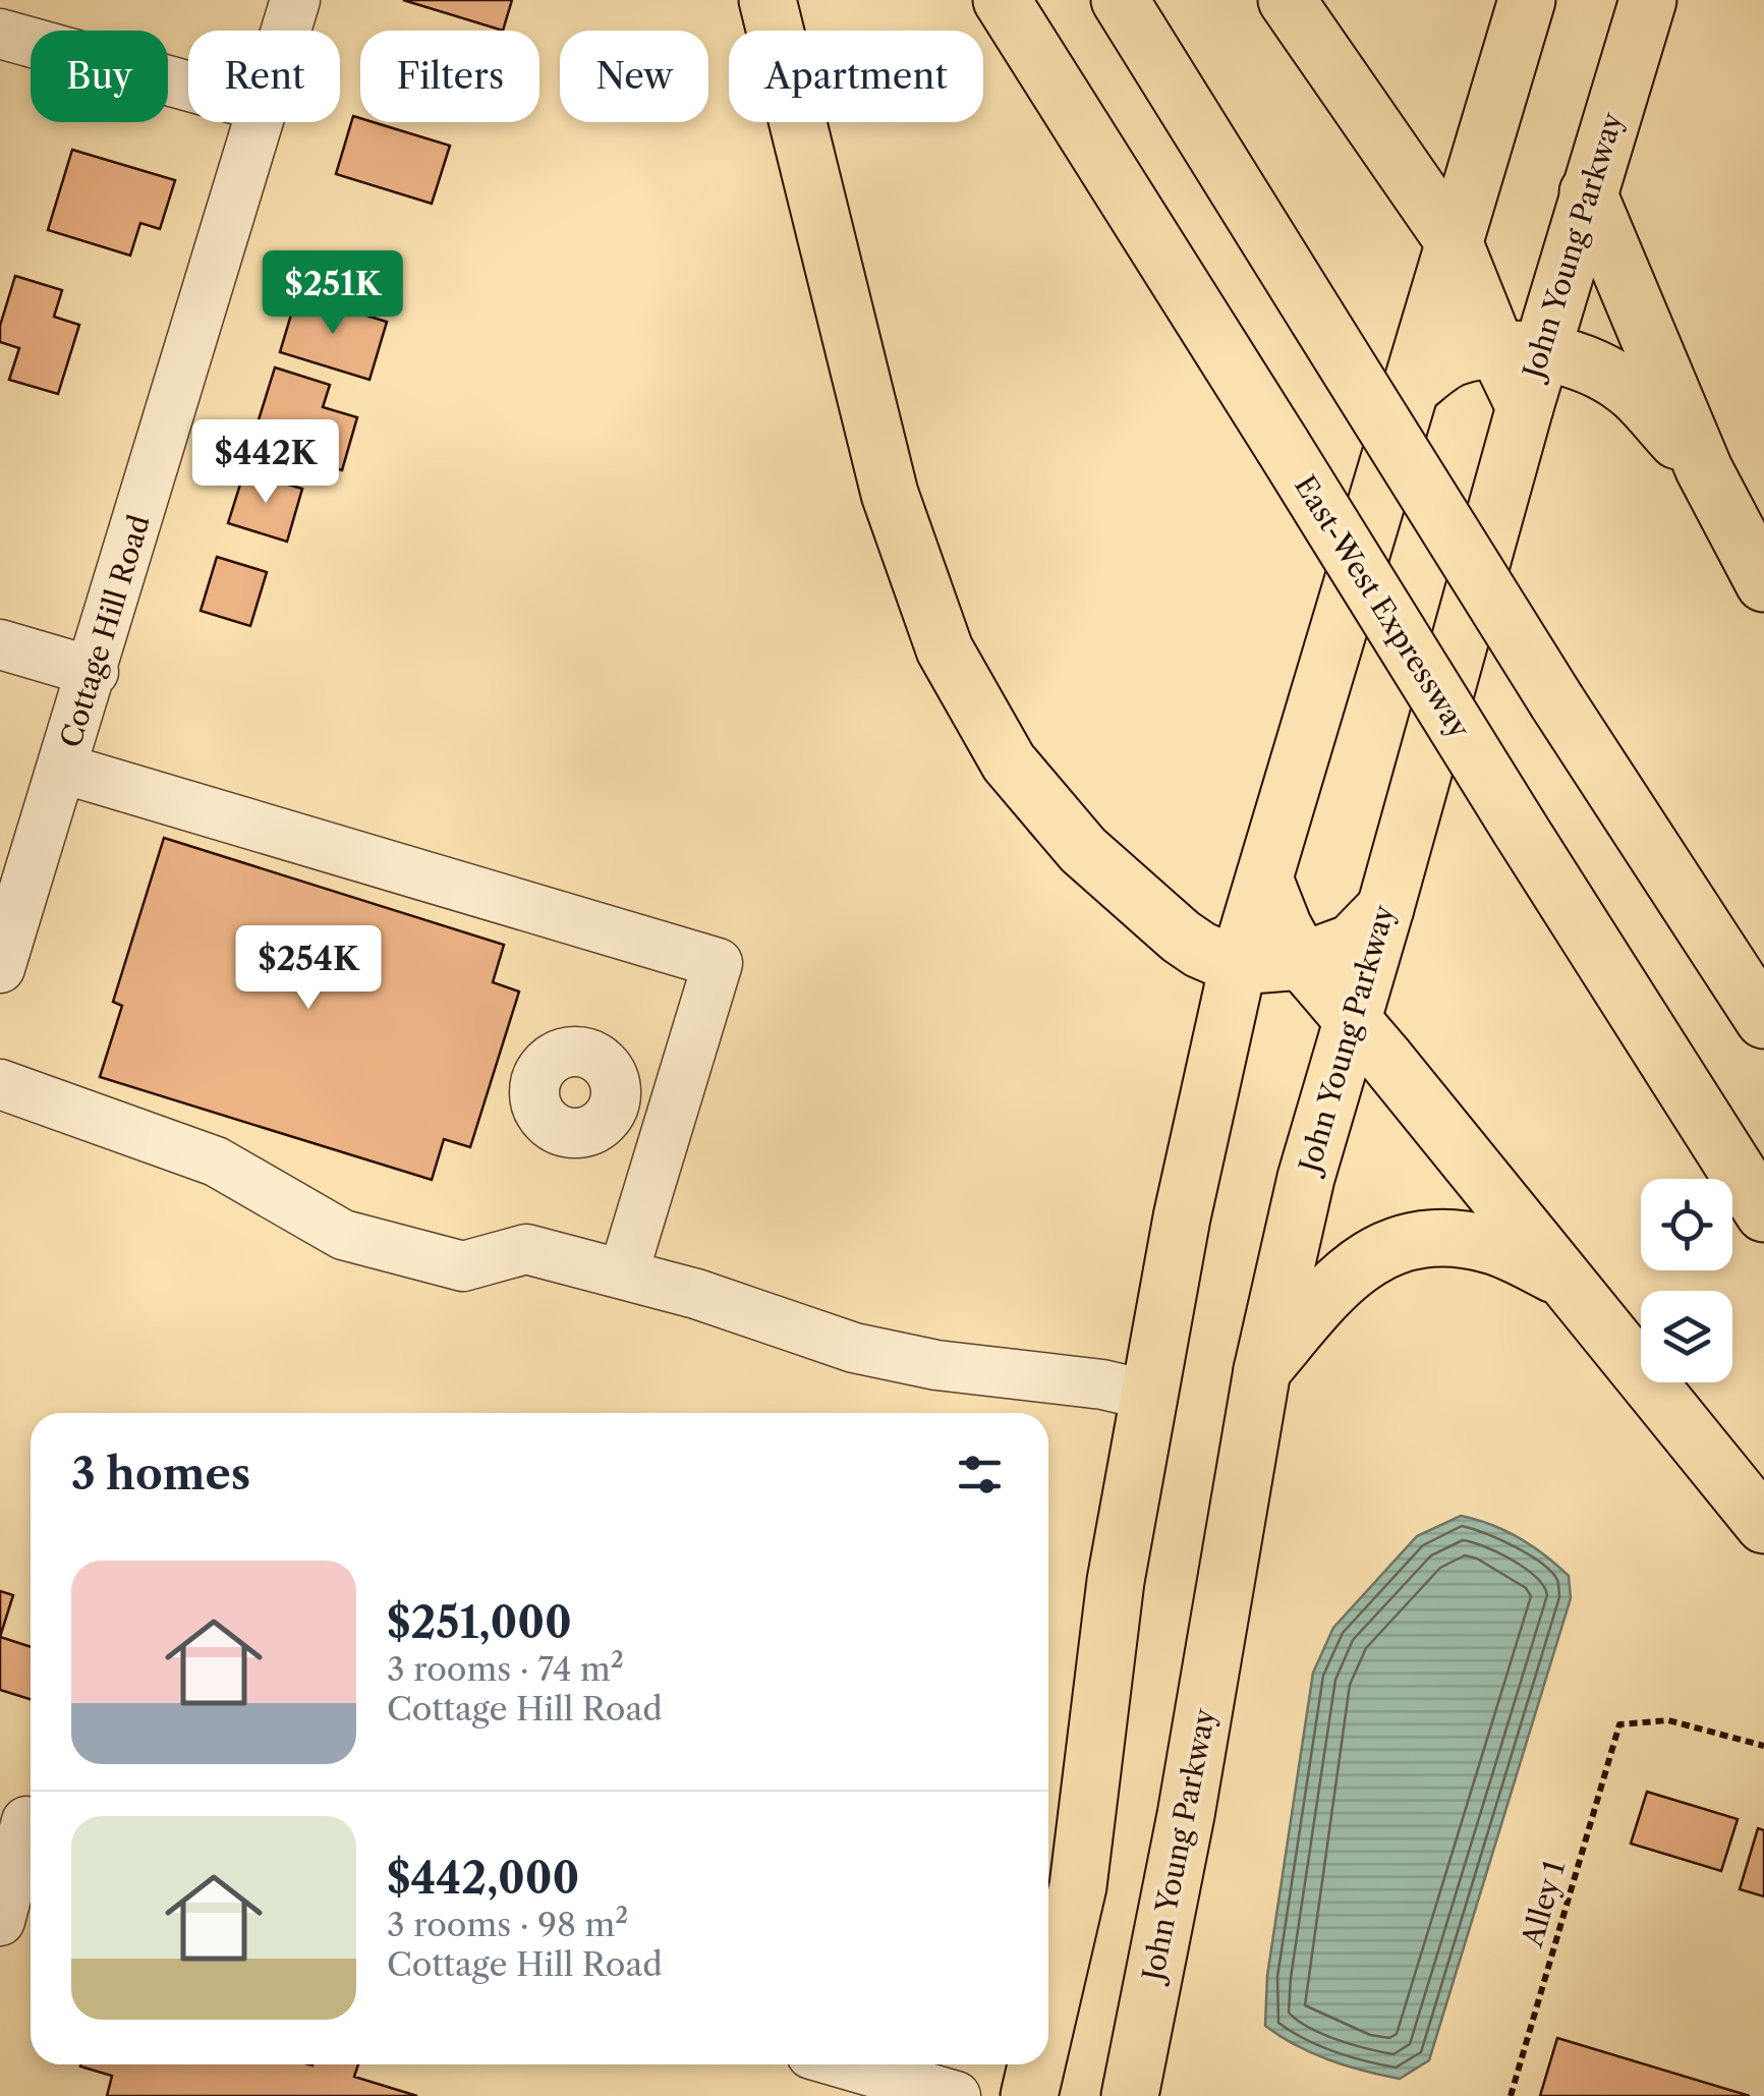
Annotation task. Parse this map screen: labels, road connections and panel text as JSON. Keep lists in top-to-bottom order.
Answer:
{
  "streets": {
    "main road": ["John Young Parkway", "East-West Expressway"],
    "street": ["Cottage Hill Road"],
    "path": ["Alley 1"]
  },
  "page": {
    "chip": [
      "Buy",
      "Rent",
      "Filters",
      "New",
      "Apartment"
    ],
    "price": ["$251K", "$442K", "$254K"],
    "heading": "3 homes",
    "list": [
      {
        "name": "$251,000",
        "note": "3 rooms · 74 m² · Cottage Hill Road"
      },
      {
        "name": "$442,000",
        "note": "3 rooms · 98 m² · Cottage Hill Road"
      }
    ]
  }
}
